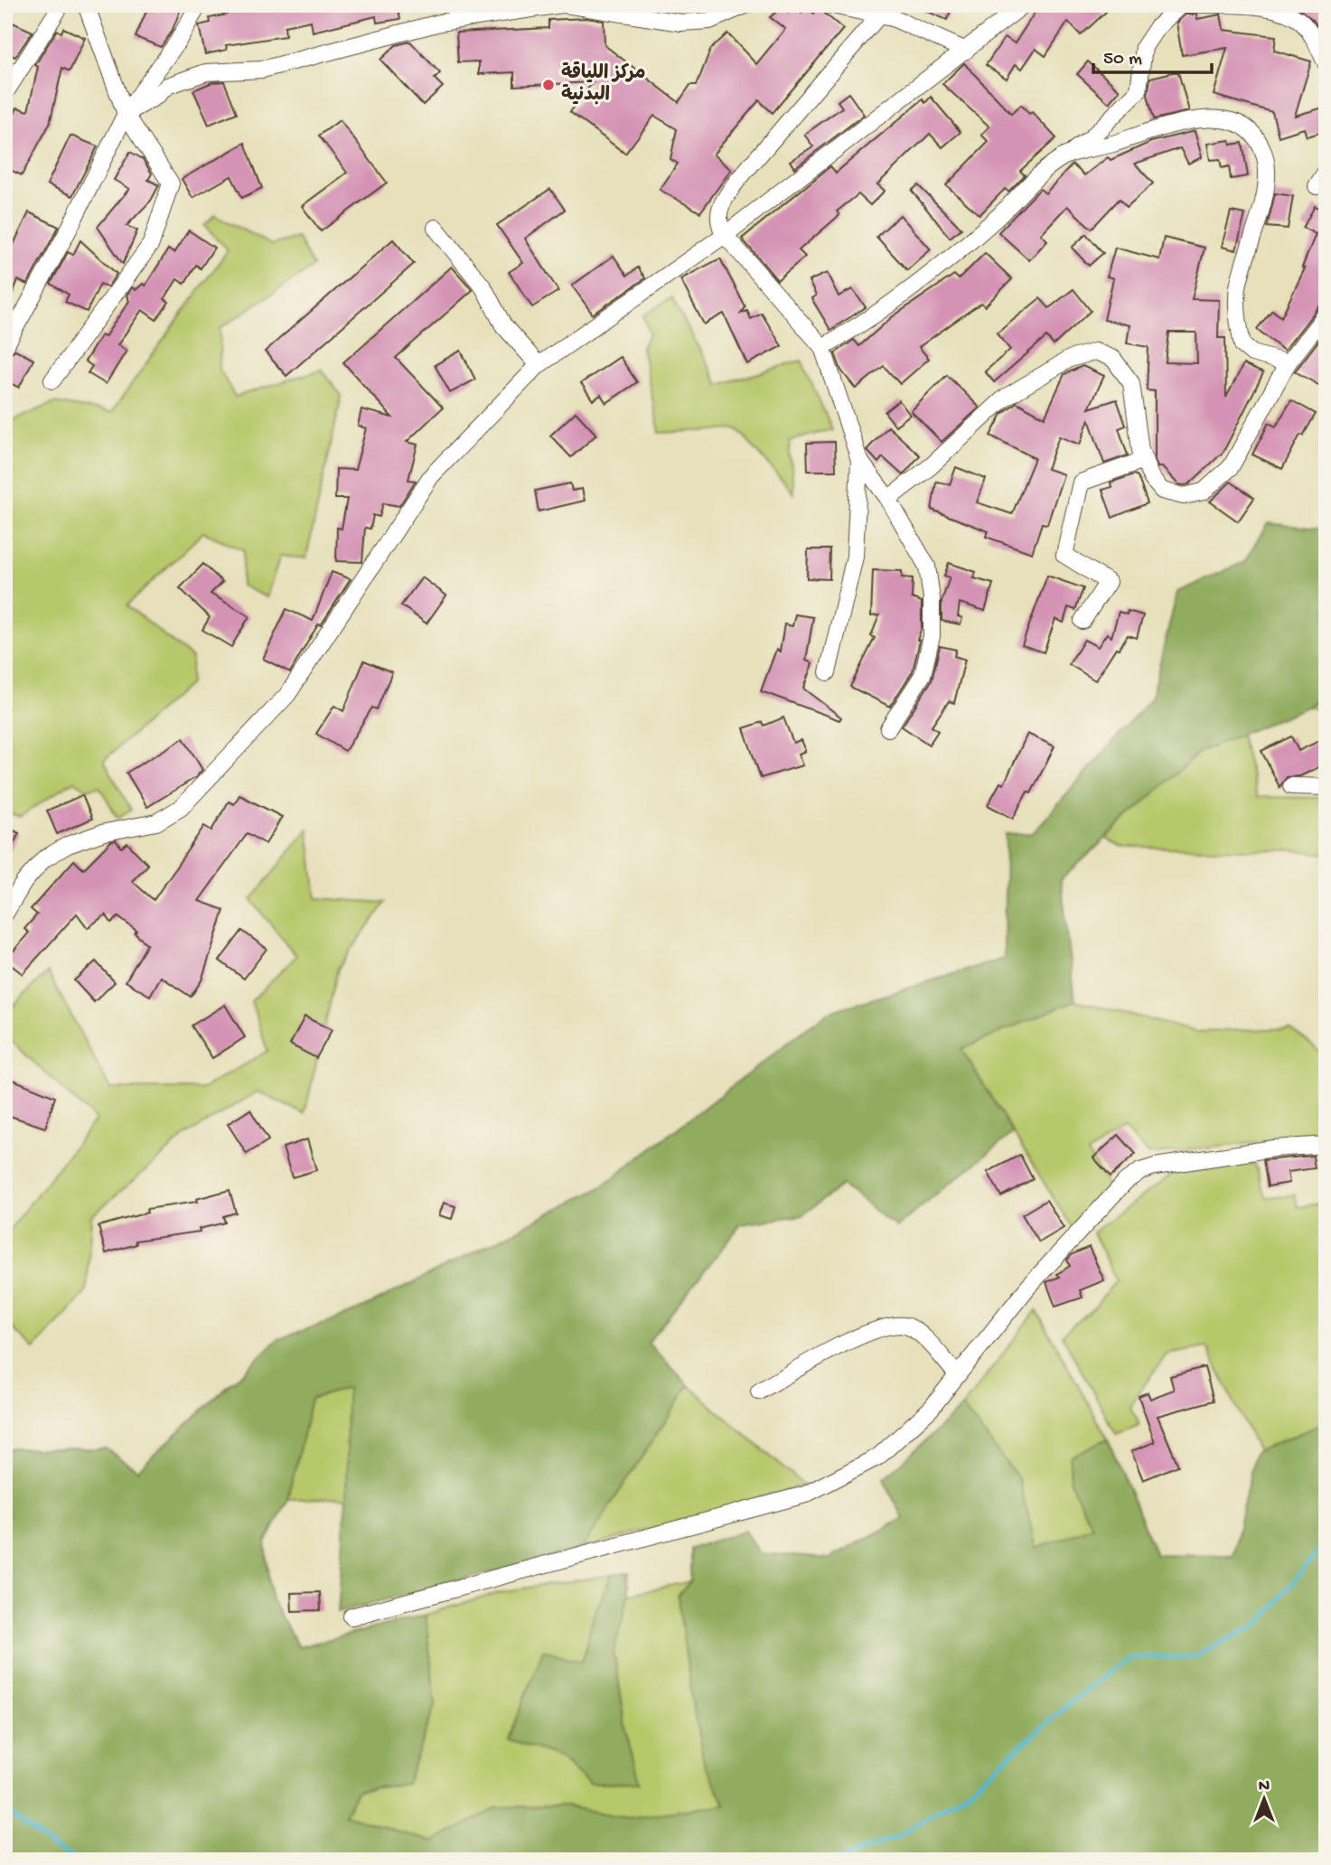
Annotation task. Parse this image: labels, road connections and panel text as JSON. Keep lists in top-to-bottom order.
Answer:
{
  "places": ["مركز اللياقة البدنية"],
  "scale_bar": "50 m",
  "north": "top"
}
